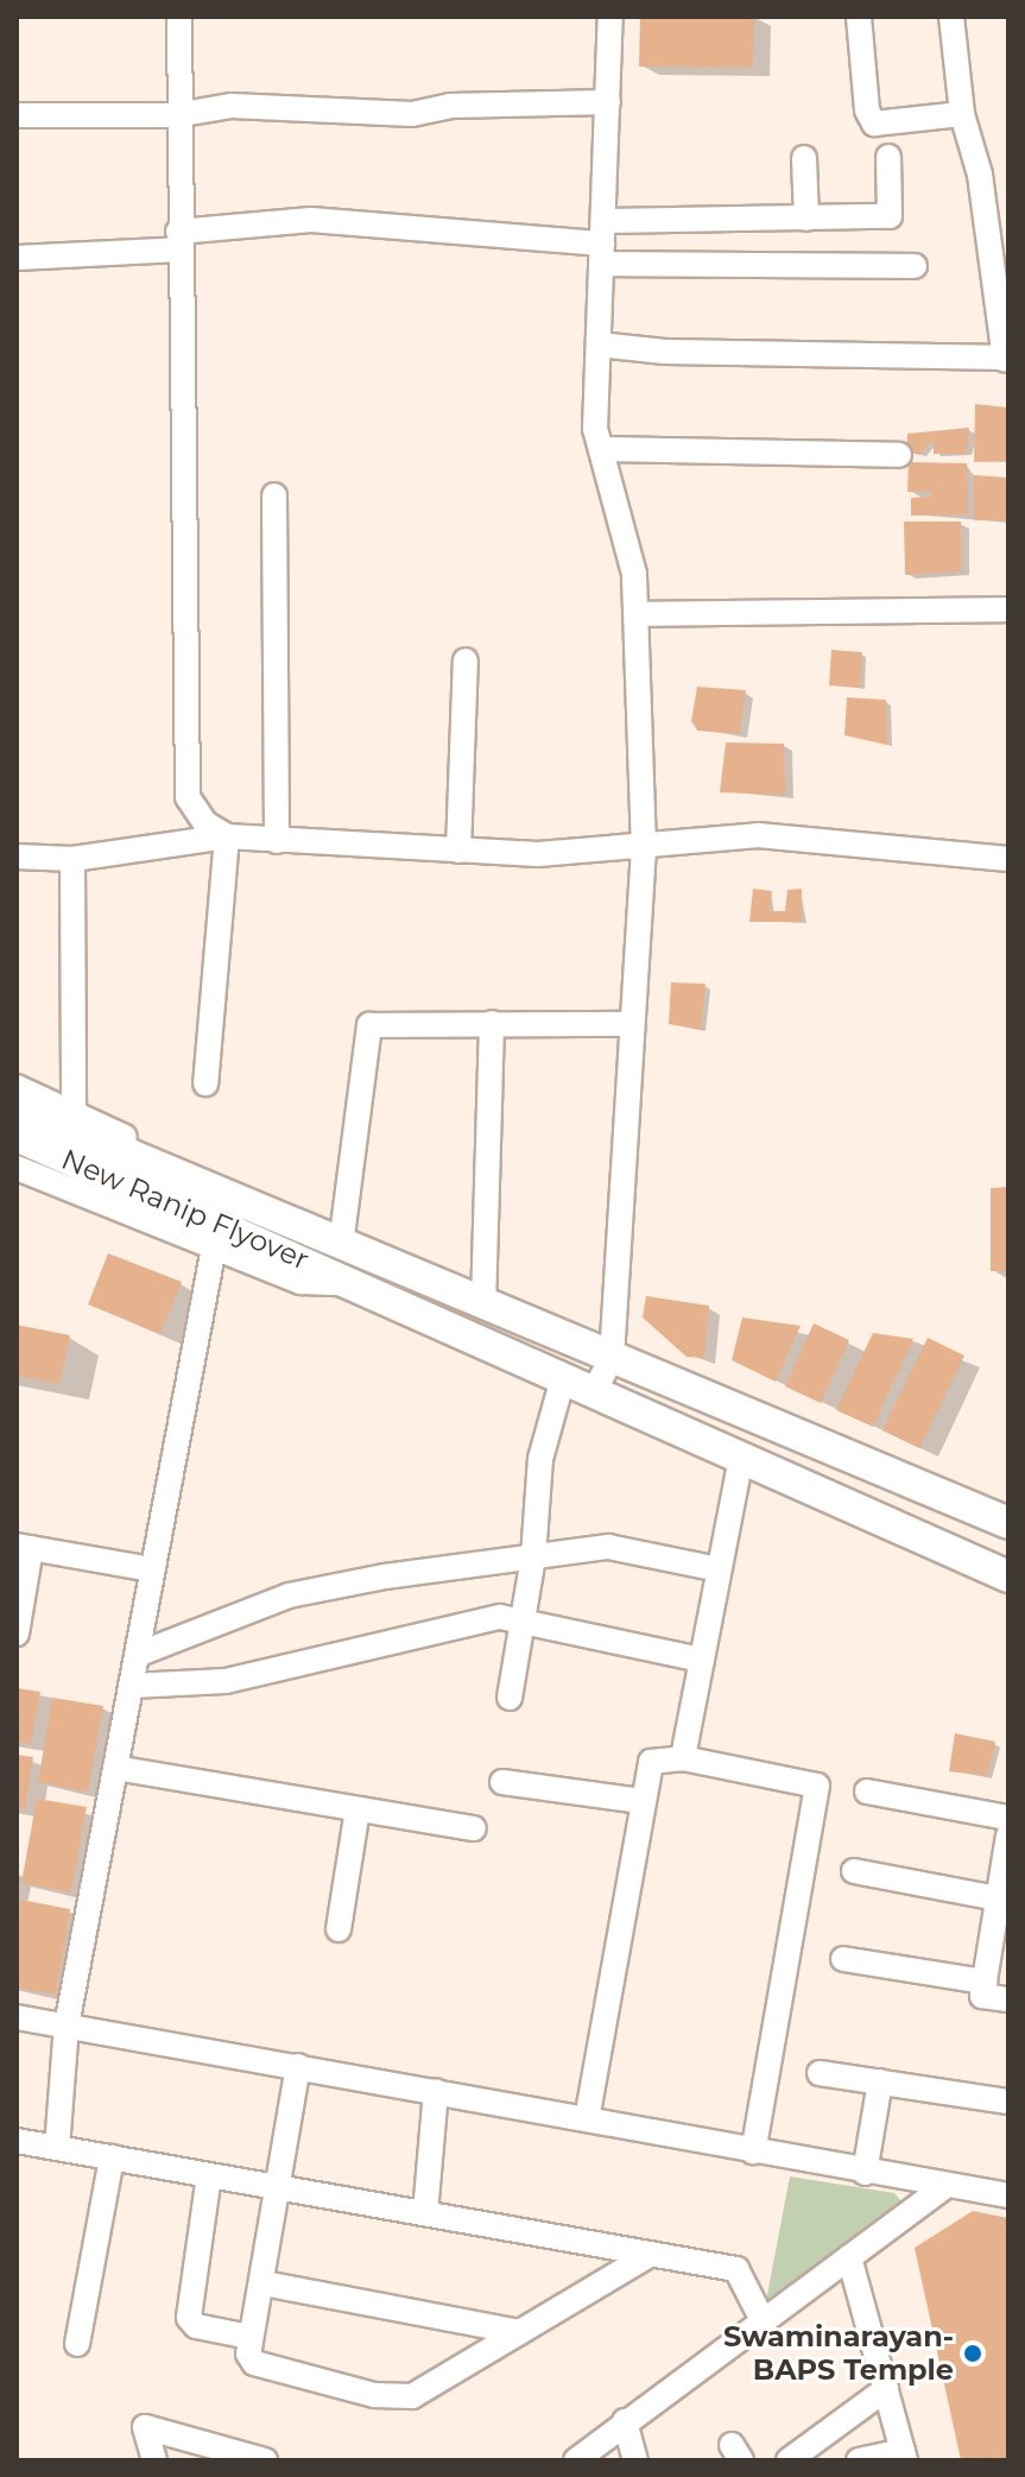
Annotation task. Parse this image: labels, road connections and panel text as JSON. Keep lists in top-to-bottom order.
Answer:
{
  "streets": {
    "main road": ["New Ranip Flyover"]
  },
  "places": ["Swaminarayan- BAPS Temple"]
}
